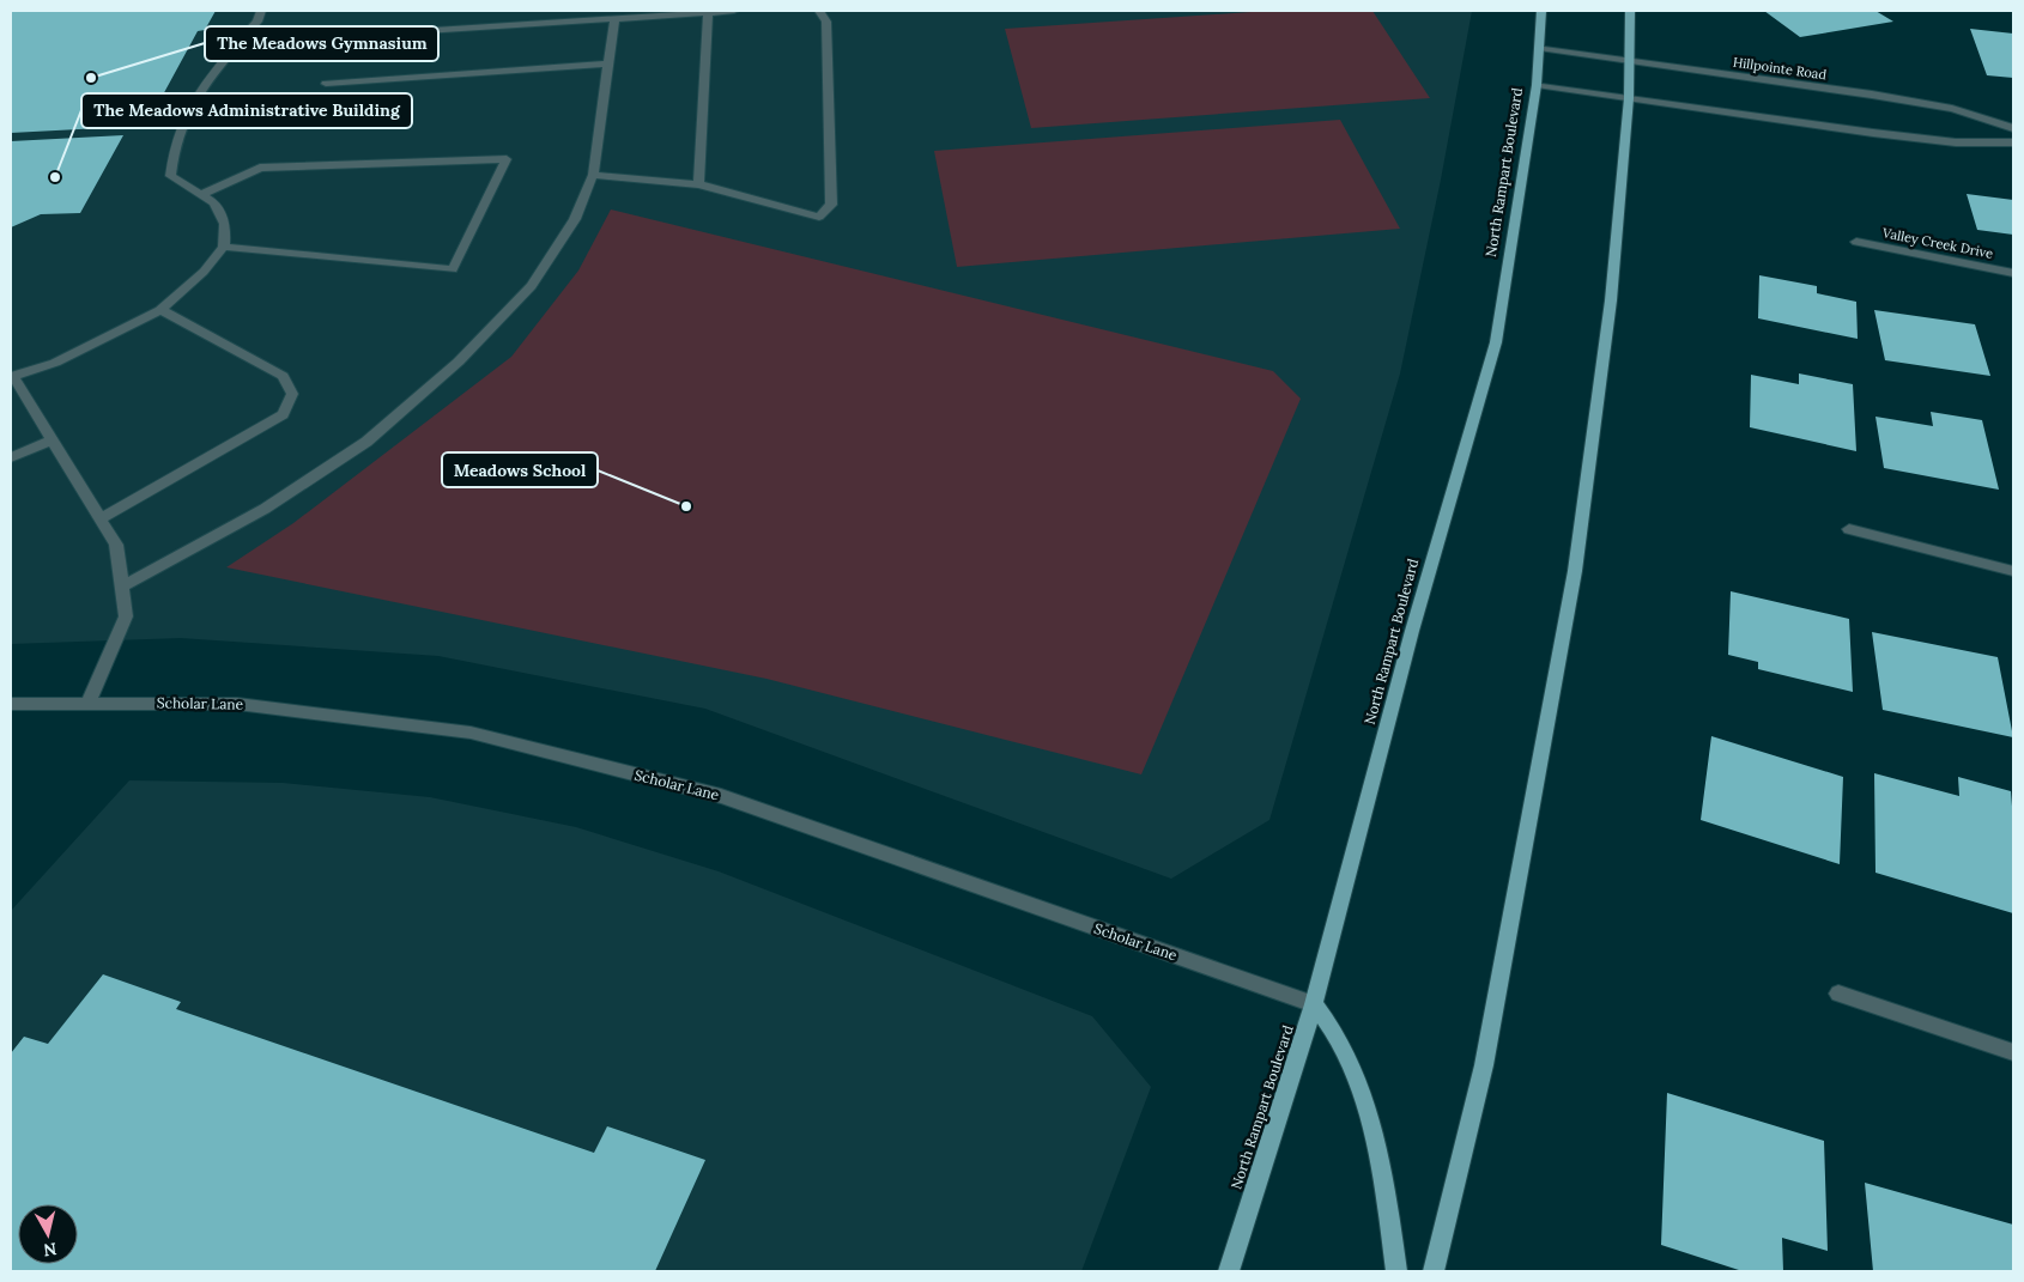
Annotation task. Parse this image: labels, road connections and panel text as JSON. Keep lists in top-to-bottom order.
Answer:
{
  "streets": {
    "main road": ["North Rampart Boulevard"],
    "street": ["Hillpointe Road", "Valley Creek Drive", "Scholar Lane"]
  },
  "crossings": [
    ["Hillpointe Road", "North Rampart Boulevard"],
    ["North Rampart Boulevard", "Scholar Lane"]
  ],
  "places": ["The Meadows Gymnasium", "The Meadows Administrative Building", "Meadows School"],
  "north": "bottom"
}
